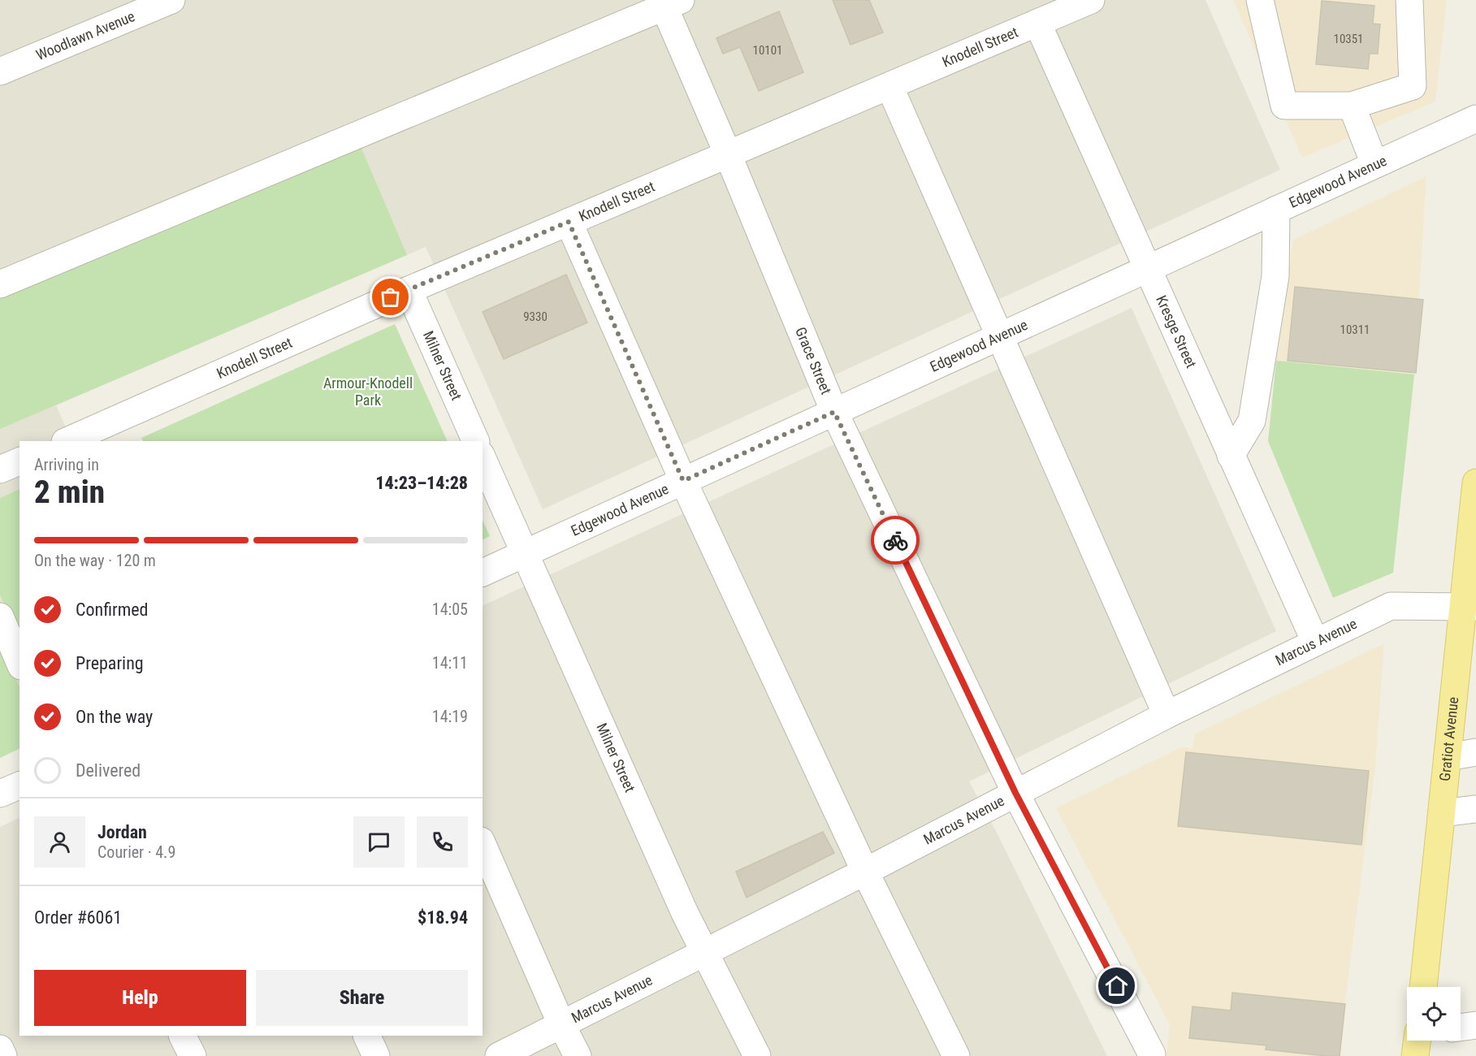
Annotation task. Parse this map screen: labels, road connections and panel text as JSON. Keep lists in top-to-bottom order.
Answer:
{
  "streets": {
    "main road": ["Gratiot Avenue"],
    "street": [
      "Woodlawn Avenue",
      "Knodell Street",
      "Edgewood Avenue",
      "Kresge Street",
      "Grace Street",
      "Milner Street",
      "Marcus Avenue"
    ]
  },
  "crossings": [
    ["Knodell Street", "Kresge Street"],
    ["Knodell Street", "Grace Street"],
    ["Knodell Street", "Milner Street"],
    ["Edgewood Avenue", "Kresge Street"],
    ["Edgewood Avenue", "Grace Street"],
    ["Edgewood Avenue", "Milner Street"],
    ["Kresge Street", "Marcus Avenue"],
    ["Grace Street", "Marcus Avenue"],
    ["Milner Street", "Marcus Avenue"],
    ["Marcus Avenue", "Gratiot Avenue"]
  ],
  "parks": ["Armour-Knodell Park"],
  "house_numbers": [
    "10351",
    "10101",
    "9330",
    "10311"
  ],
  "page": {
    "heading": ["2 min", "Arriving in", "14:23–14:28"],
    "panel": [
      "Jordan",
      "Courier · 4.9",
      "Order #6061",
      "$18.94"
    ],
    "bar": "On the way · 120 m",
    "list": [
      ["Confirmed", "14:05"],
      ["Preparing", "14:11"],
      ["On the way", "14:19"],
      "Delivered"
    ],
    "buttons": ["Help", "Share"]
  }
}
